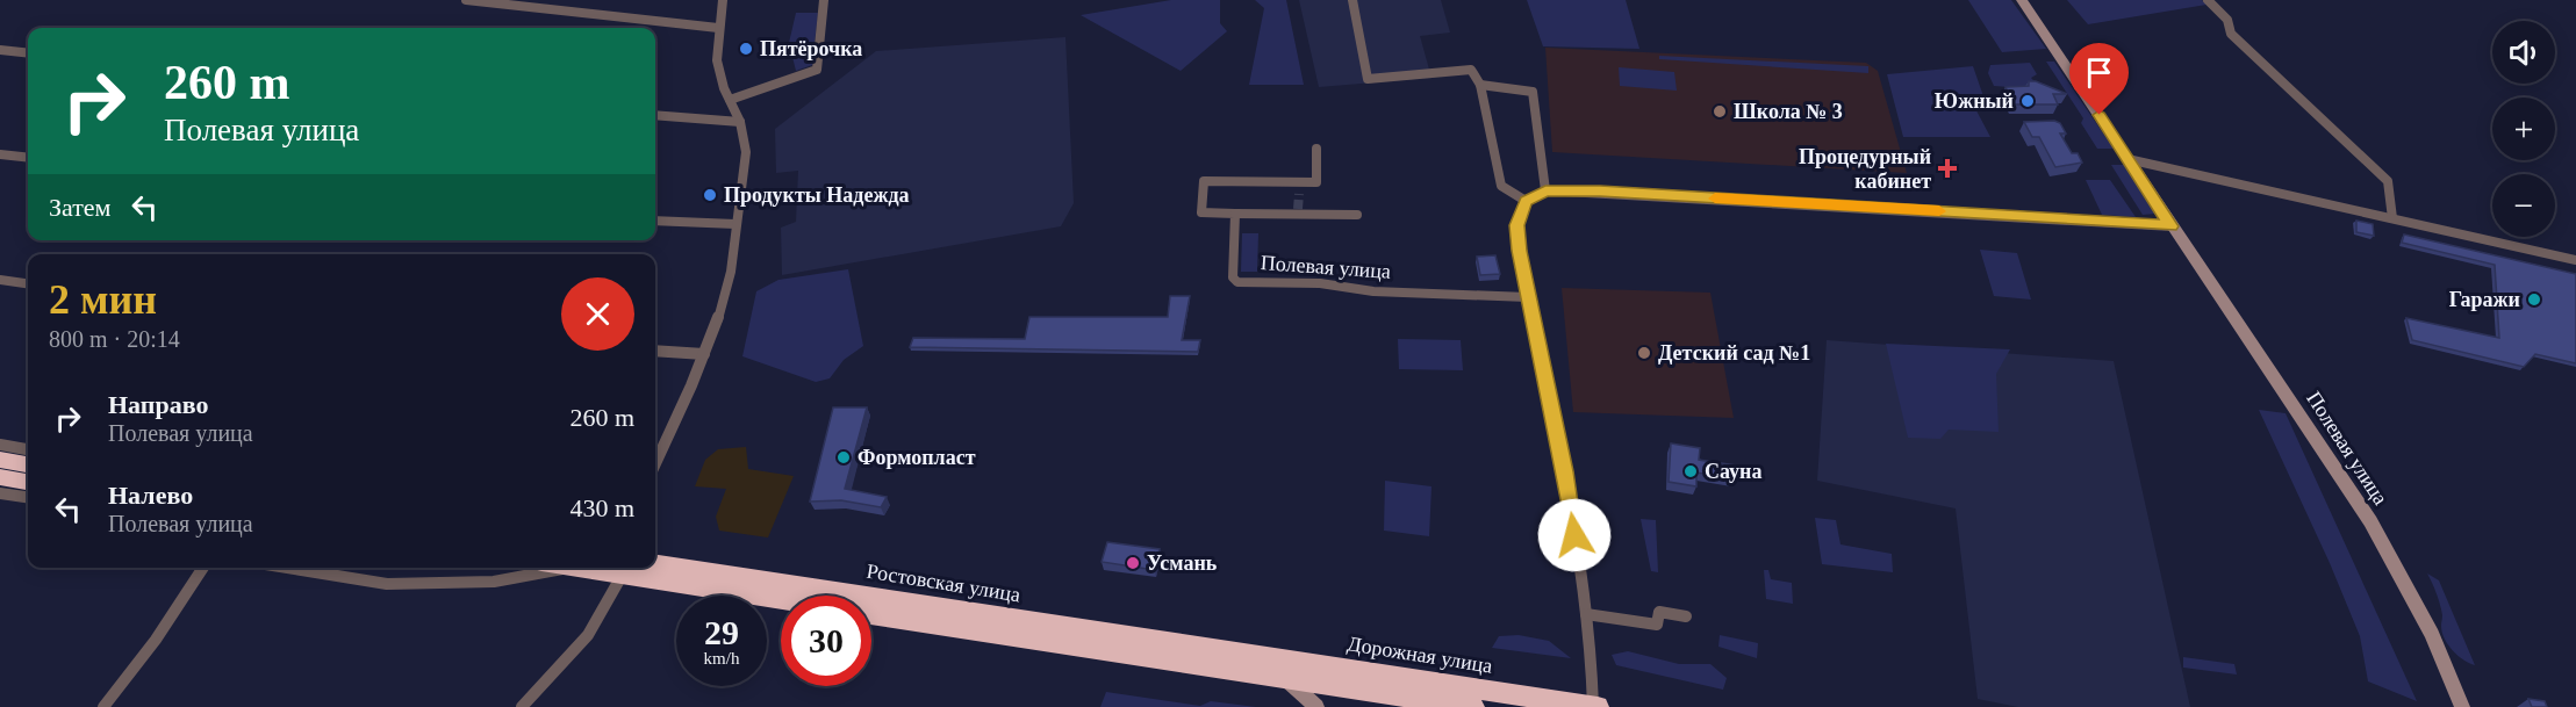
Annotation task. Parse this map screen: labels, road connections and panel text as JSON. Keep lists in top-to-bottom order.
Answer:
{
  "streets": {
    "highway": ["Ростовская улица", "Дорожная улица"],
    "main road": ["Полевая улица"]
  },
  "crossings": [
    ["Ростовская улица", "Дорожная улица"]
  ],
  "places": {
    "other": [
      "Пятёрочка",
      "Южный",
      "Школа № 3",
      "Продукты Надежда",
      "Гаражи",
      "Детский сад №1",
      "Формопласт",
      "Сауна",
      "Усмань"
    ],
    "health": ["Процедурный кабинет"]
  },
  "page": {
    "map_buttons": ["+", "−"],
    "turn": ["260 m", "Полевая улица"],
    "then": "Затем",
    "heading": ["2 мин", "800 m · 20:14"],
    "list": [
      {
        "name": "Направо",
        "note": "Полевая улица",
        "value": "260 m"
      },
      {
        "name": "Налево",
        "note": "Полевая улица",
        "value": "430 m"
      }
    ],
    "speed": "29 km/h",
    "limit": "30"
  }
}
